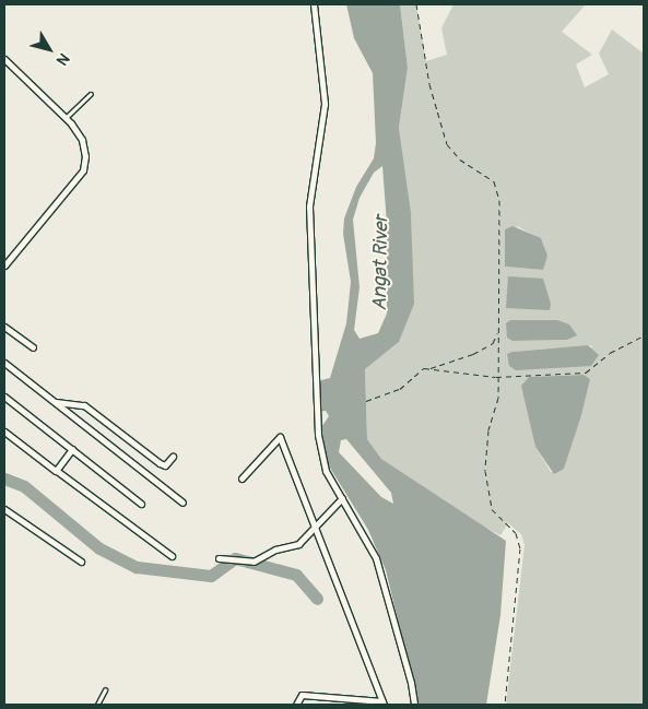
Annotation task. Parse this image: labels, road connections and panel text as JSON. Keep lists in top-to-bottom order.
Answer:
{
  "water": ["Angat River"],
  "north": "bottom right"
}
